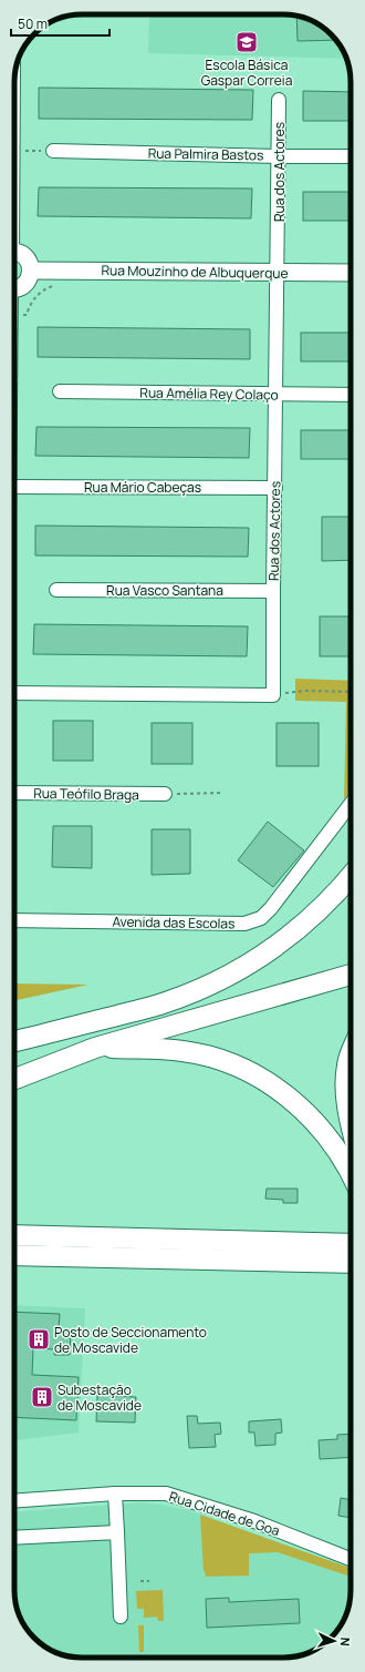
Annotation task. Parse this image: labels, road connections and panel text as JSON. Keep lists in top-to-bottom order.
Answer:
{
  "streets": {
    "main road": ["Rua Mouzinho de Albuquerque"],
    "street": [
      "Rua Palmira Bastos",
      "Rua dos Actores",
      "Rua Amélia Rey Colaço",
      "Rua Mário Cabeças",
      "Rua Vasco Santana",
      "Rua Teófilo Braga",
      "Avenida das Escolas",
      "Rua Cidade de Goa"
    ]
  },
  "crossings": [
    ["Rua Palmira Bastos", "Rua dos Actores"],
    ["Rua dos Actores", "Rua Mouzinho de Albuquerque"],
    ["Rua dos Actores", "Rua Amélia Rey Colaço"],
    ["Rua dos Actores", "Rua Mário Cabeças"],
    ["Rua dos Actores", "Rua Vasco Santana"]
  ],
  "places": {
    "school or university": ["Escola Básica Gaspar Correia"],
    "building": ["Posto de Seccionamento de Moscavide", "Subestação de Moscavide"]
  },
  "scale_bar": "50 m",
  "north": "right"
}
